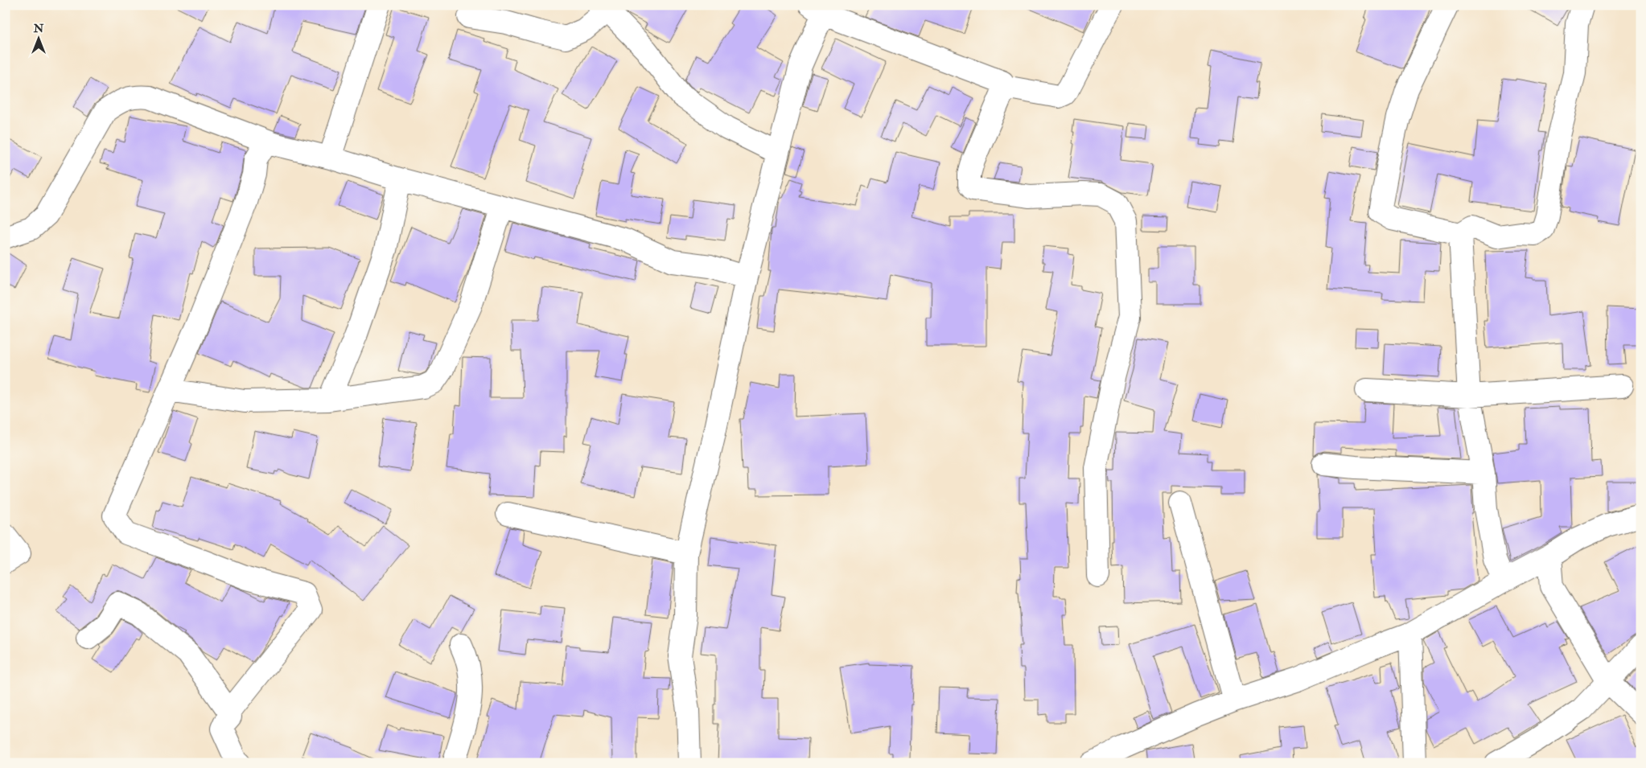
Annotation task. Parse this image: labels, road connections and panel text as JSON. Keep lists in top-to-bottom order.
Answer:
{
  "north": "top"
}
